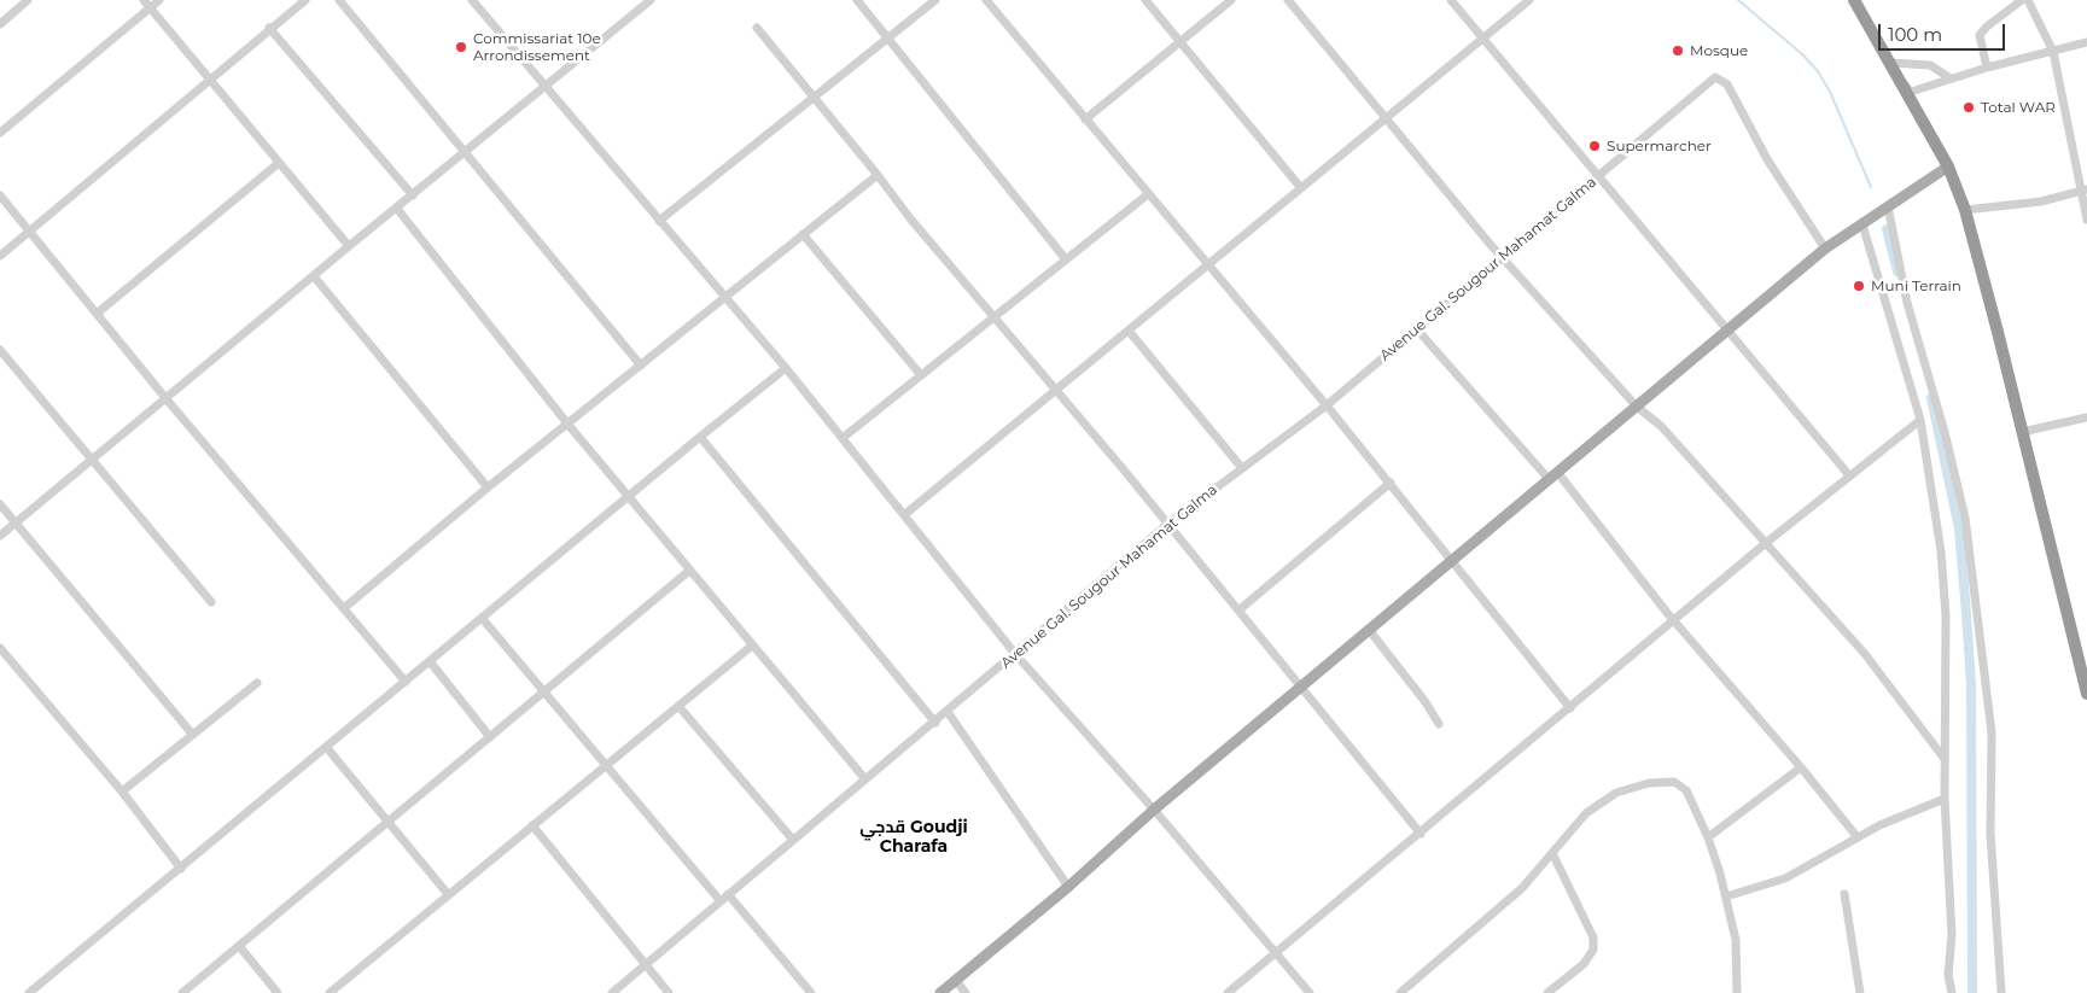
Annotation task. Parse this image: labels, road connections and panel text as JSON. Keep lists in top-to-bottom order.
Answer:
{
  "streets": {
    "street": ["Avenue Gal. Sougour Mahamat Galma"]
  },
  "districts": ["قدجي Goudji Charafa"],
  "places": [
    "Commissariat 10e Arrondissement",
    "Mosque",
    "Total WAR",
    "Supermarcher",
    "Muni Terrain"
  ],
  "scale_bar": "100 m"
}
